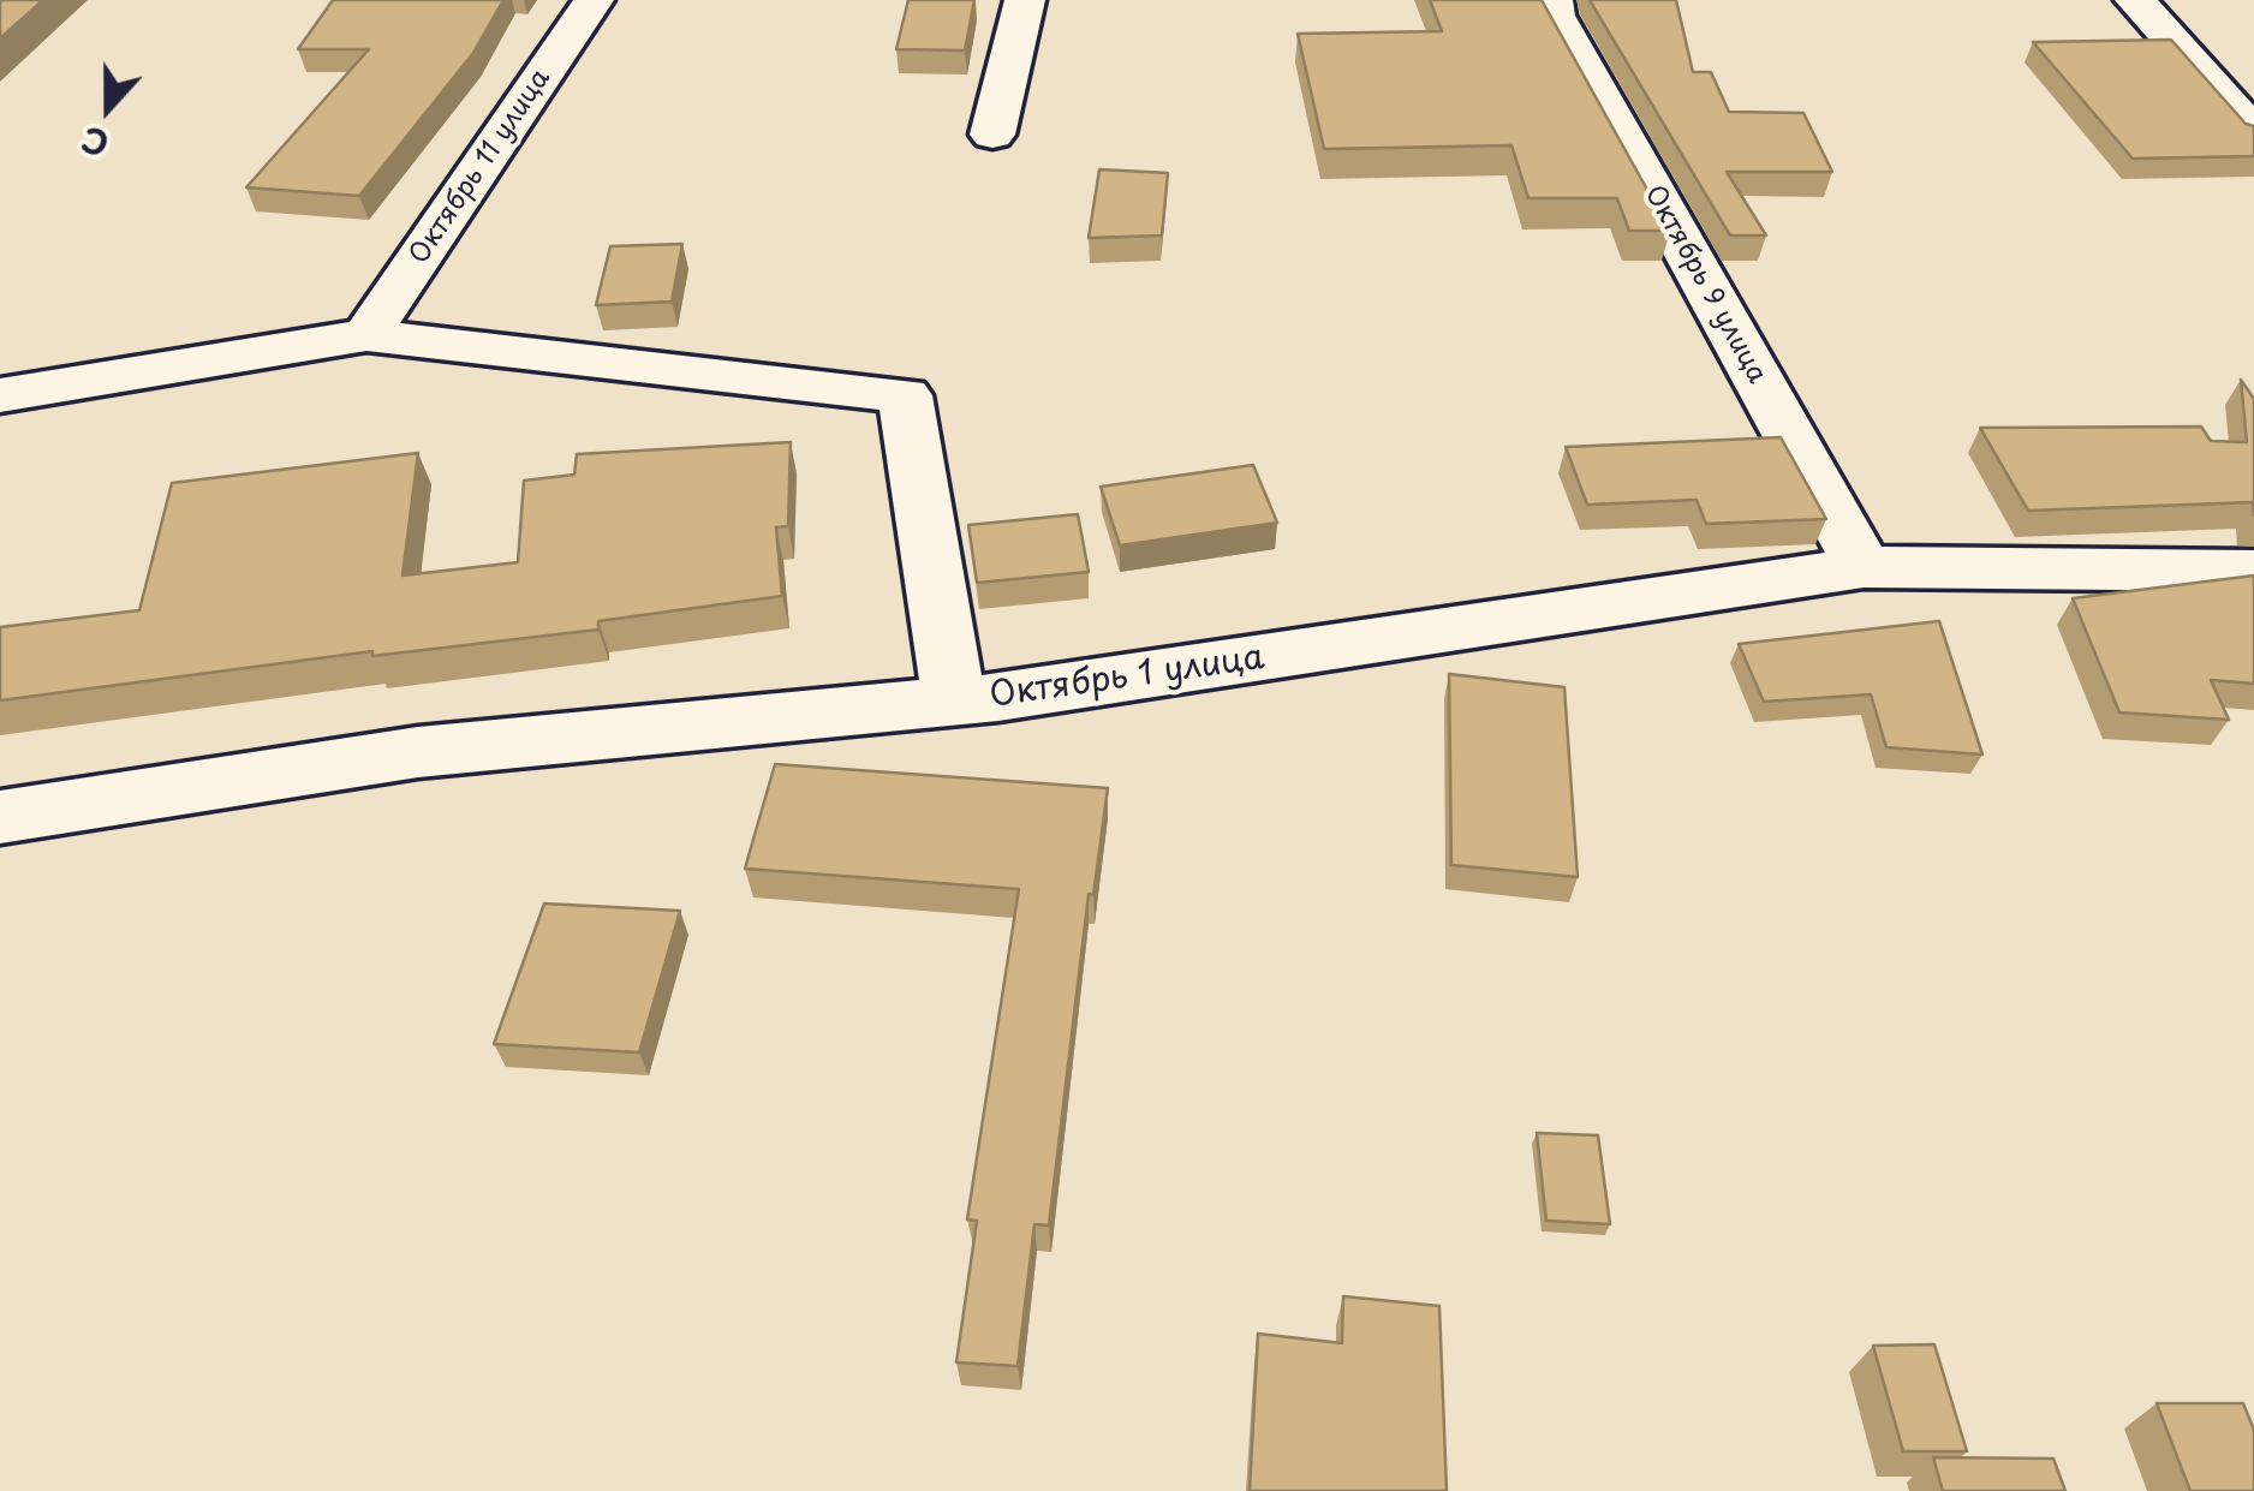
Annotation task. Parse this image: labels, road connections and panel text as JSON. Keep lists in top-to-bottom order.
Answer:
{
  "streets": {
    "street": ["Октябрь 11 улица", "Октябрь 9 улица", "Октябрь 1 улица"]
  },
  "crossings": [
    ["Октябрь 9 улица", "Октябрь 1 улица"]
  ],
  "north": "bottom"
}
